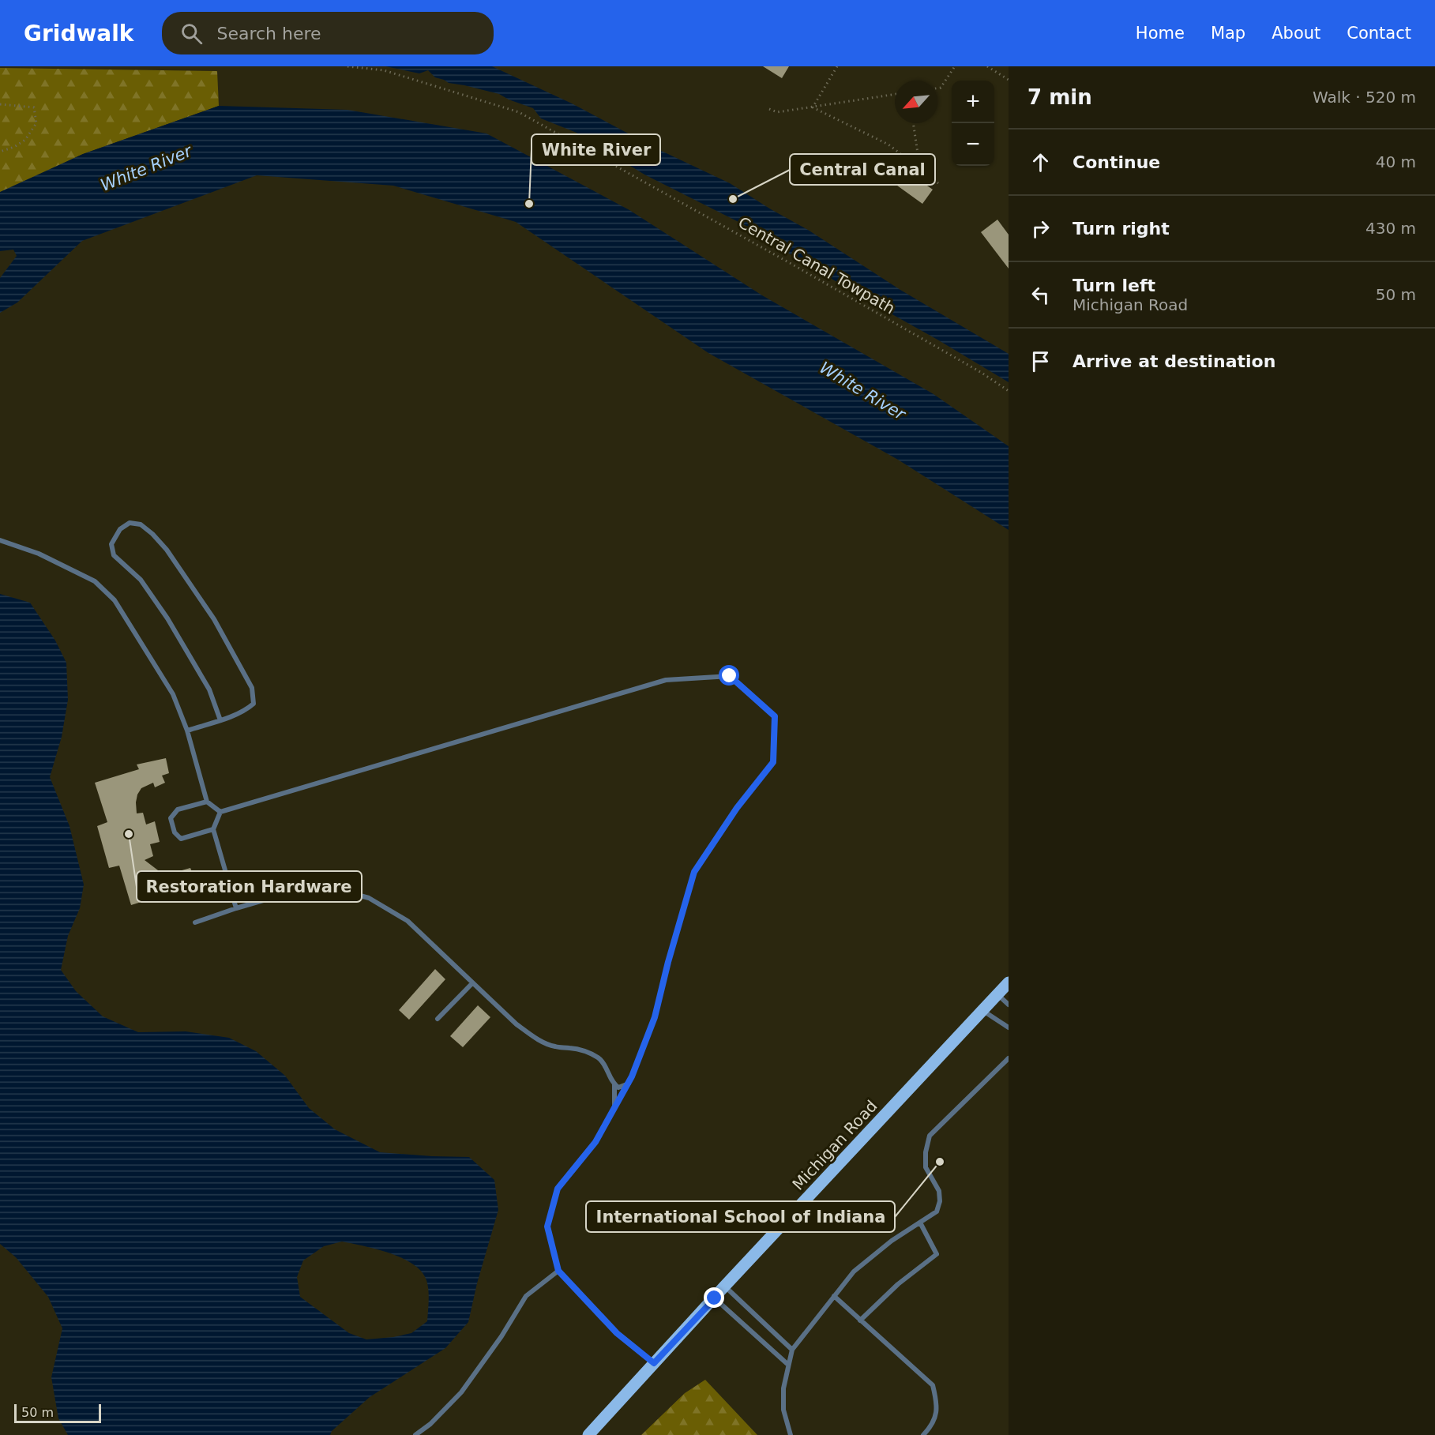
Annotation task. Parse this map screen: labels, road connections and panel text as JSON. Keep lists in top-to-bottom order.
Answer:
{
  "streets": {
    "main road": ["Michigan Road"],
    "path": ["Central Canal Towpath"]
  },
  "water": ["White River"],
  "places": [
    "Central Canal",
    "White River",
    "Restoration Hardware",
    "International School of Indiana"
  ],
  "scale_bar": "50 m",
  "north": "bottom left",
  "page": {
    "header": "Gridwalk",
    "search": "Search here",
    "nav": [
      "Home",
      "Map",
      "About",
      "Contact"
    ],
    "heading": ["7 min", "Walk · 520 m"],
    "map_buttons": ["+", "−"],
    "list": [
      ["Continue", "40 m"],
      ["Turn right", "430 m"],
      ["Turn left", "Michigan Road", "50 m"],
      "Arrive at destination"
    ],
    "scale": "50 m"
  }
}
